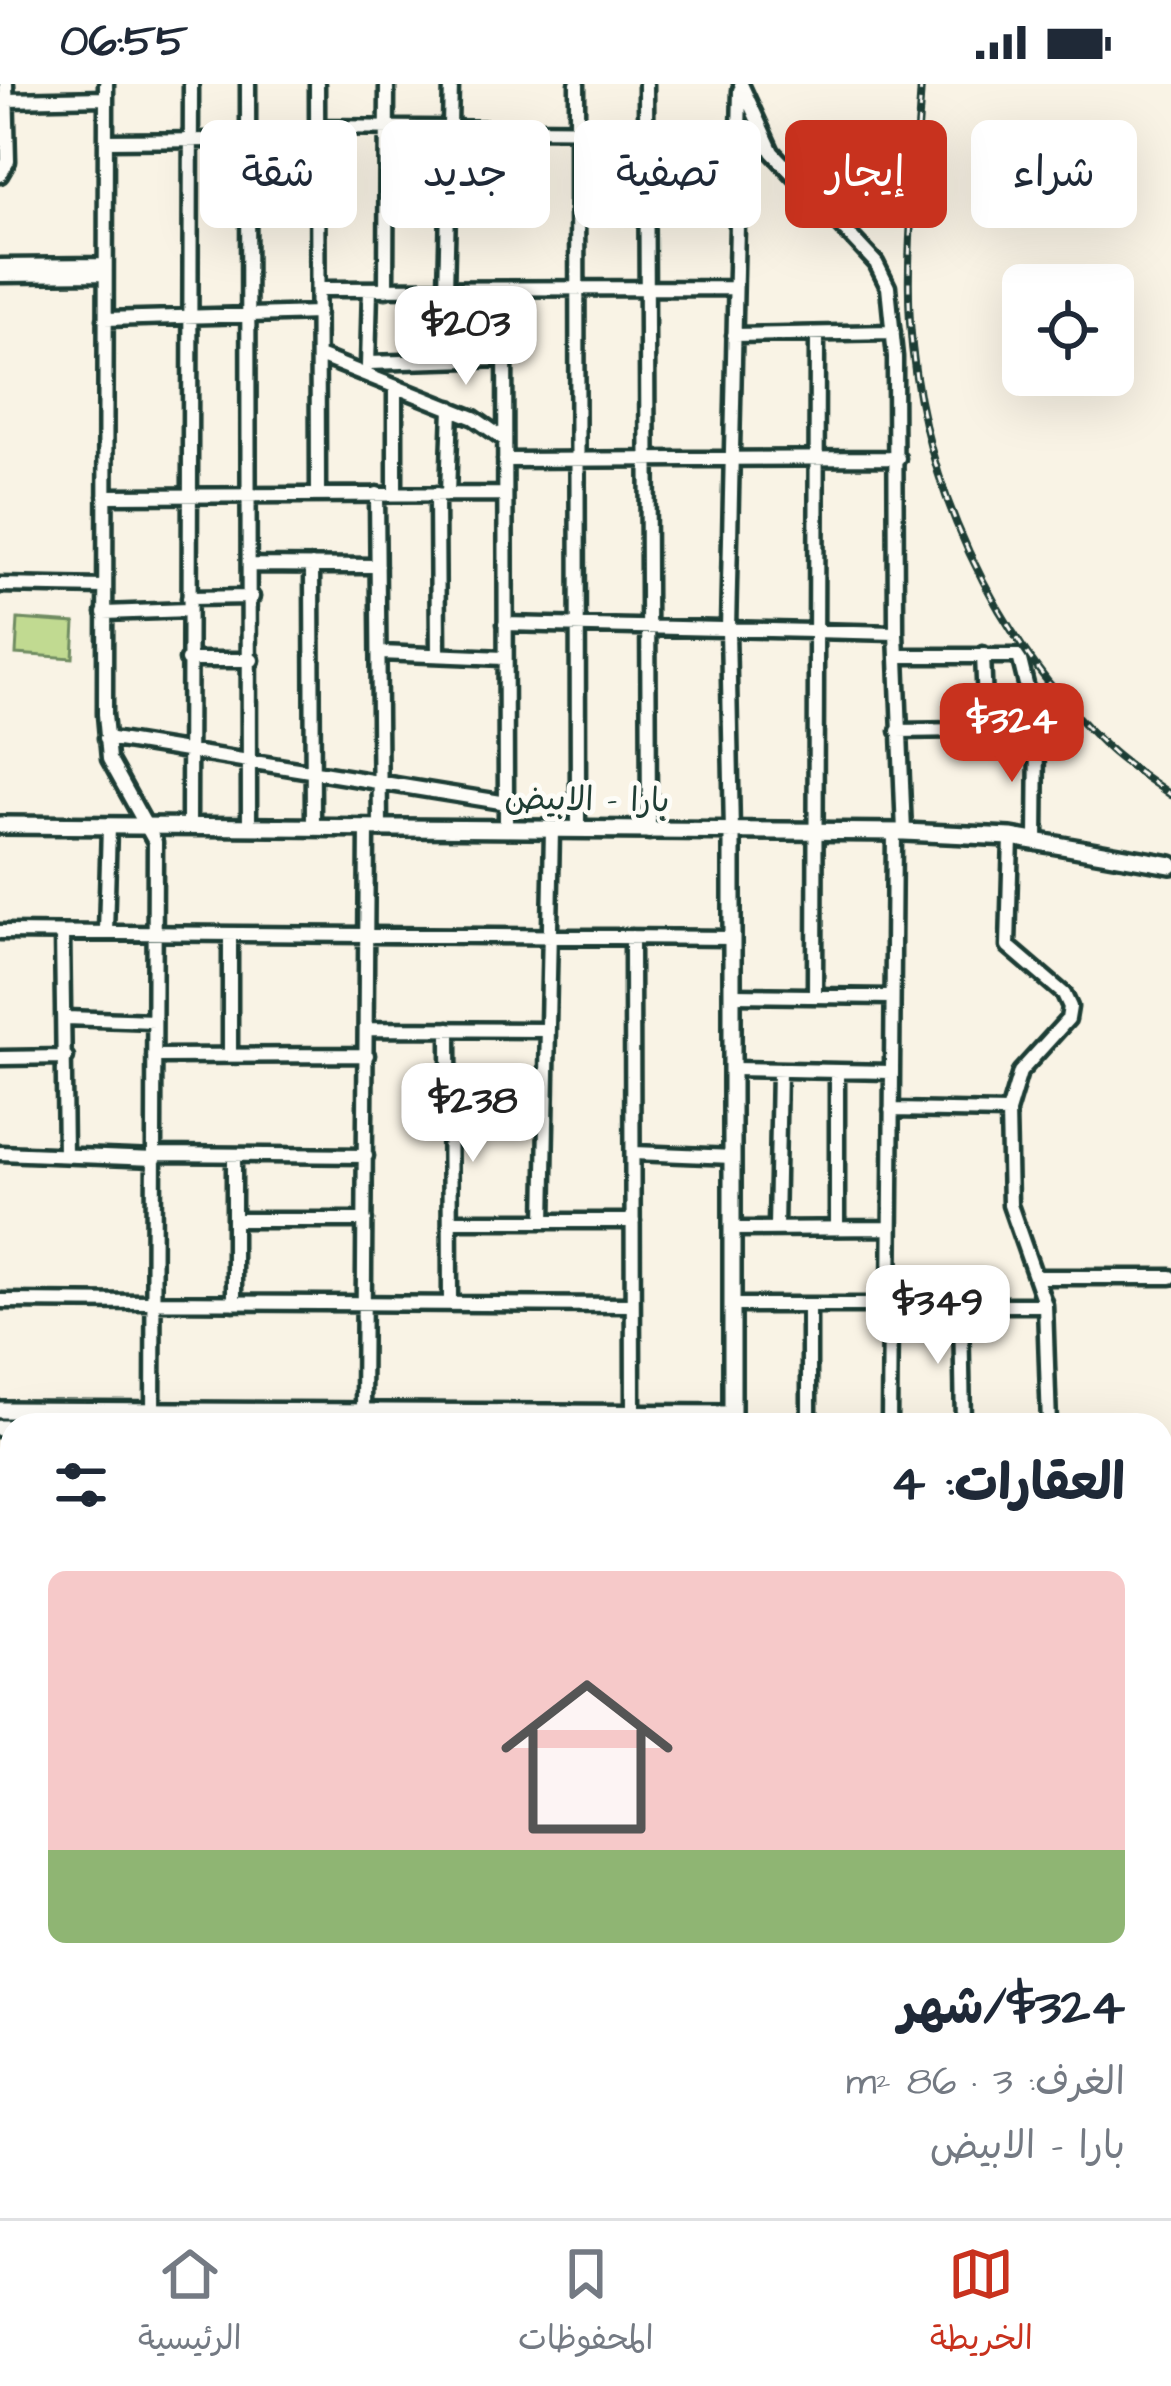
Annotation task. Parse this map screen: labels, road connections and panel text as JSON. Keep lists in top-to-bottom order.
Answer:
{
  "streets": {
    "main road": ["بارا - الابيض"]
  },
  "page": {
    "status": "06:55",
    "chip": [
      "شراء",
      "إيجار",
      "تصفية",
      "جديد",
      "شقة"
    ],
    "price": [
      "$203",
      "$324",
      "$238",
      "$349"
    ],
    "heading": "العقارات: 4",
    "list": [
      {
        "name": "$324/شهر",
        "note": "الغرف: 3 · 86 m² · بارا - الابيض"
      }
    ],
    "tabs": ["الخريطة", "المحفوظات", "الرئيسية"]
  }
}
